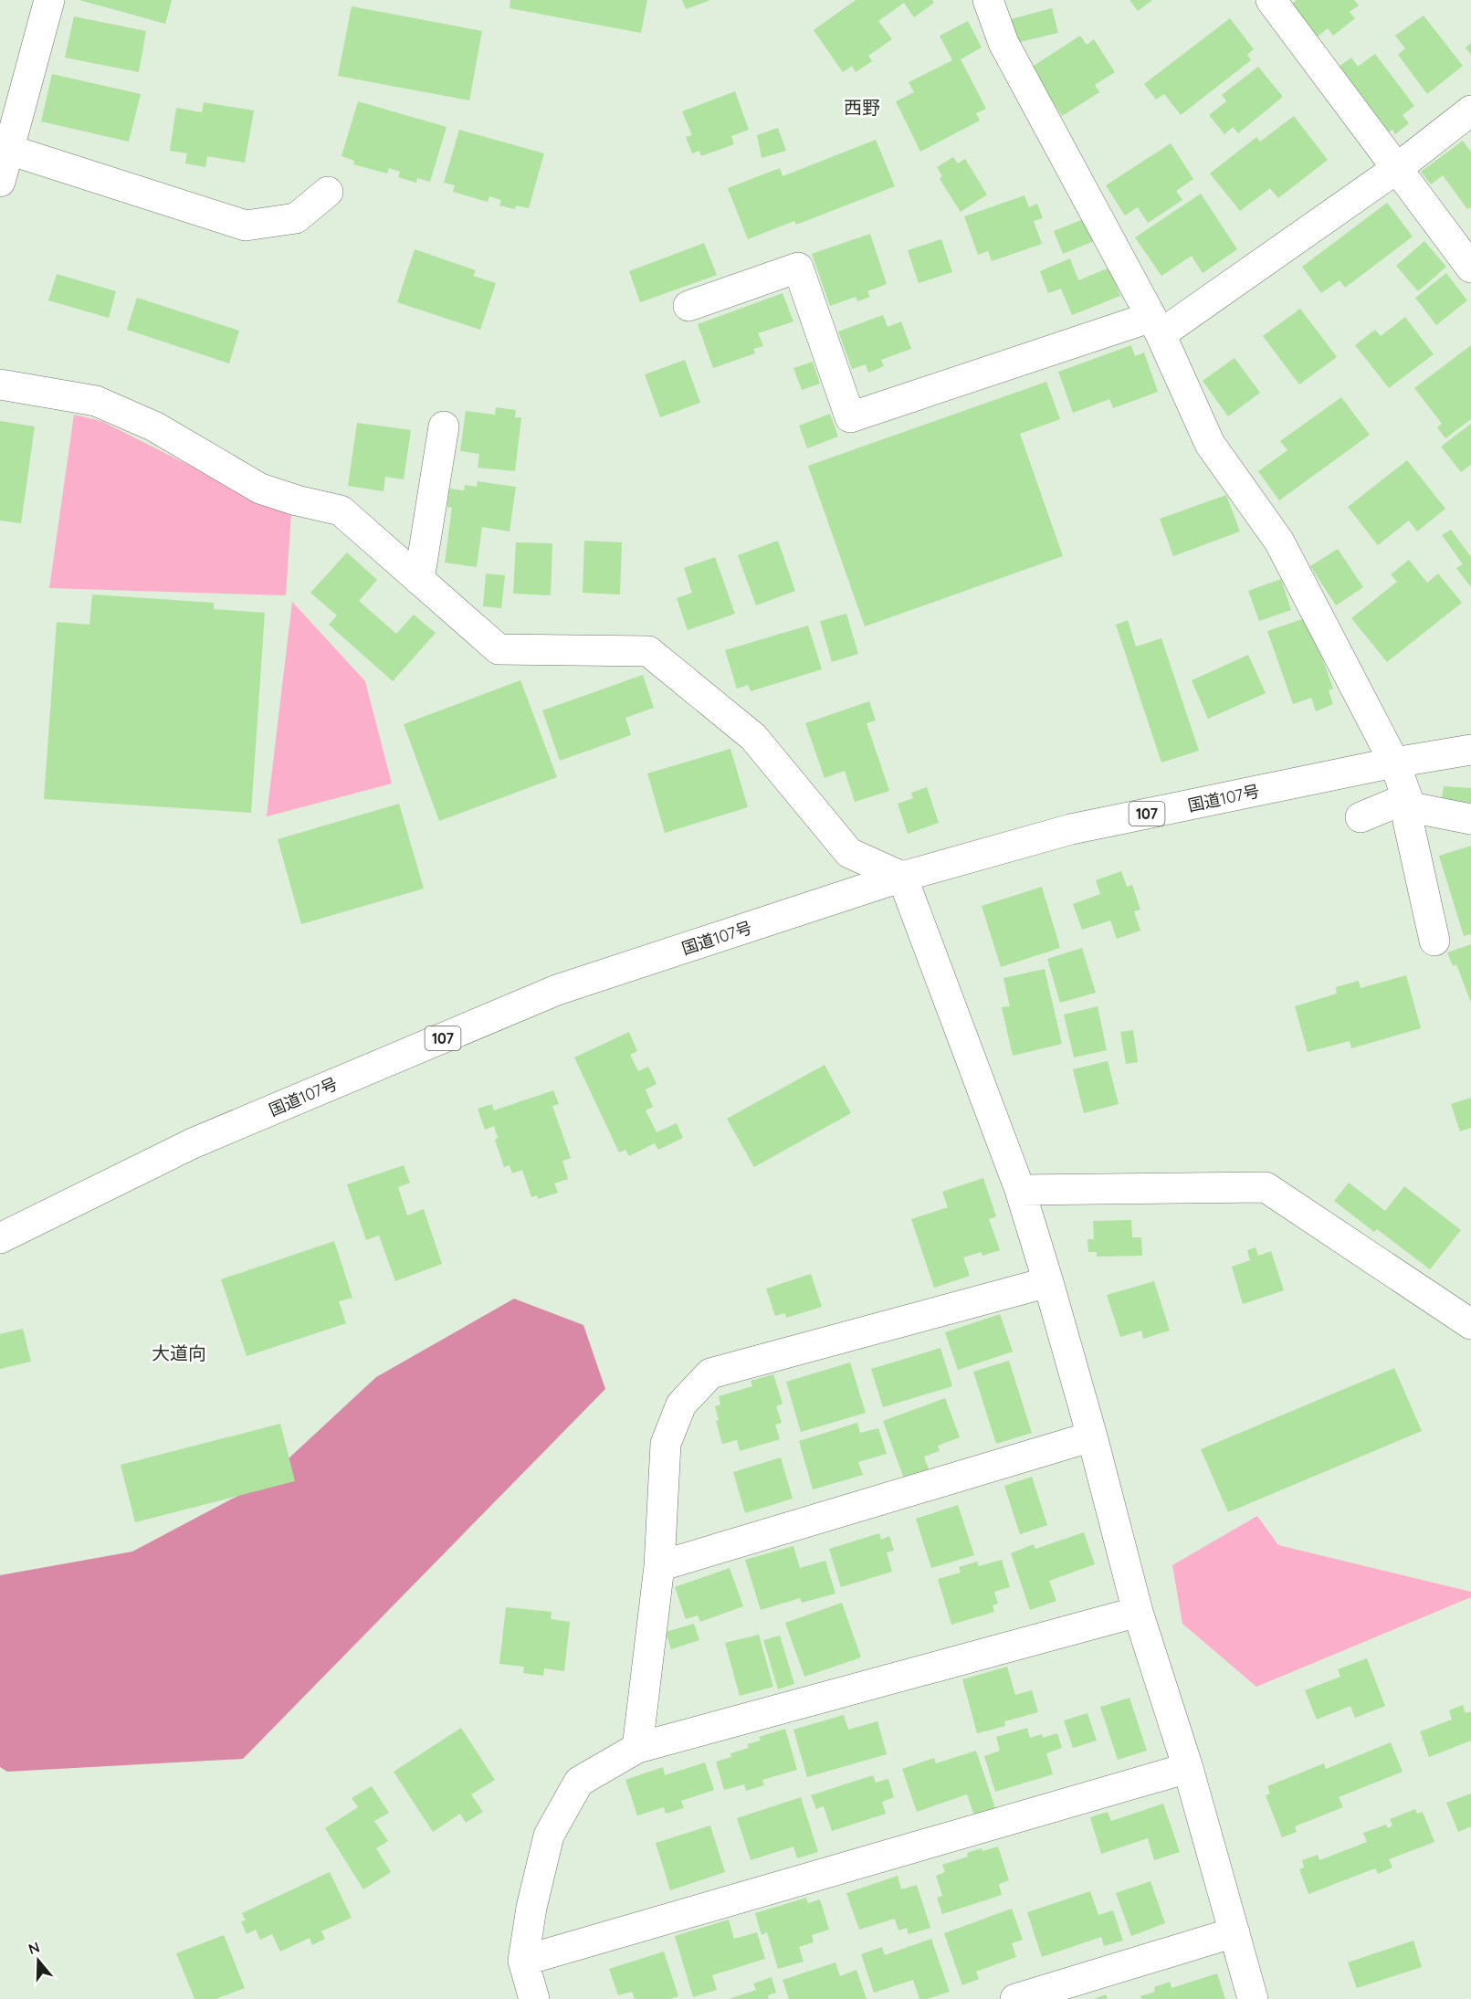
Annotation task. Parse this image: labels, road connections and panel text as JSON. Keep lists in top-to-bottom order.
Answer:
{
  "streets": {
    "main road": ["国道107号", "107"]
  },
  "districts": ["西野", "大道向"],
  "north": "top"
}
